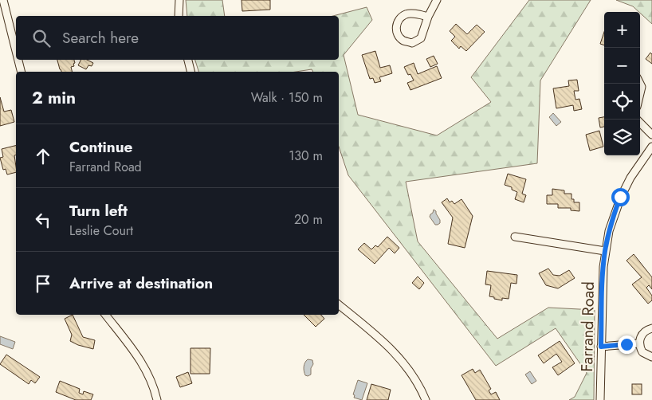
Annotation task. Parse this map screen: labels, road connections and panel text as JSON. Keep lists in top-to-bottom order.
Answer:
{
  "streets": {
    "street": ["Farrand Road"]
  },
  "page": {
    "map_buttons": ["+", "−"],
    "search": "Search here",
    "heading": ["2 min", "Walk · 150 m"],
    "list": [
      ["Continue", "Farrand Road", "130 m"],
      ["Turn left", "Leslie Court", "20 m"],
      "Arrive at destination"
    ]
  }
}
